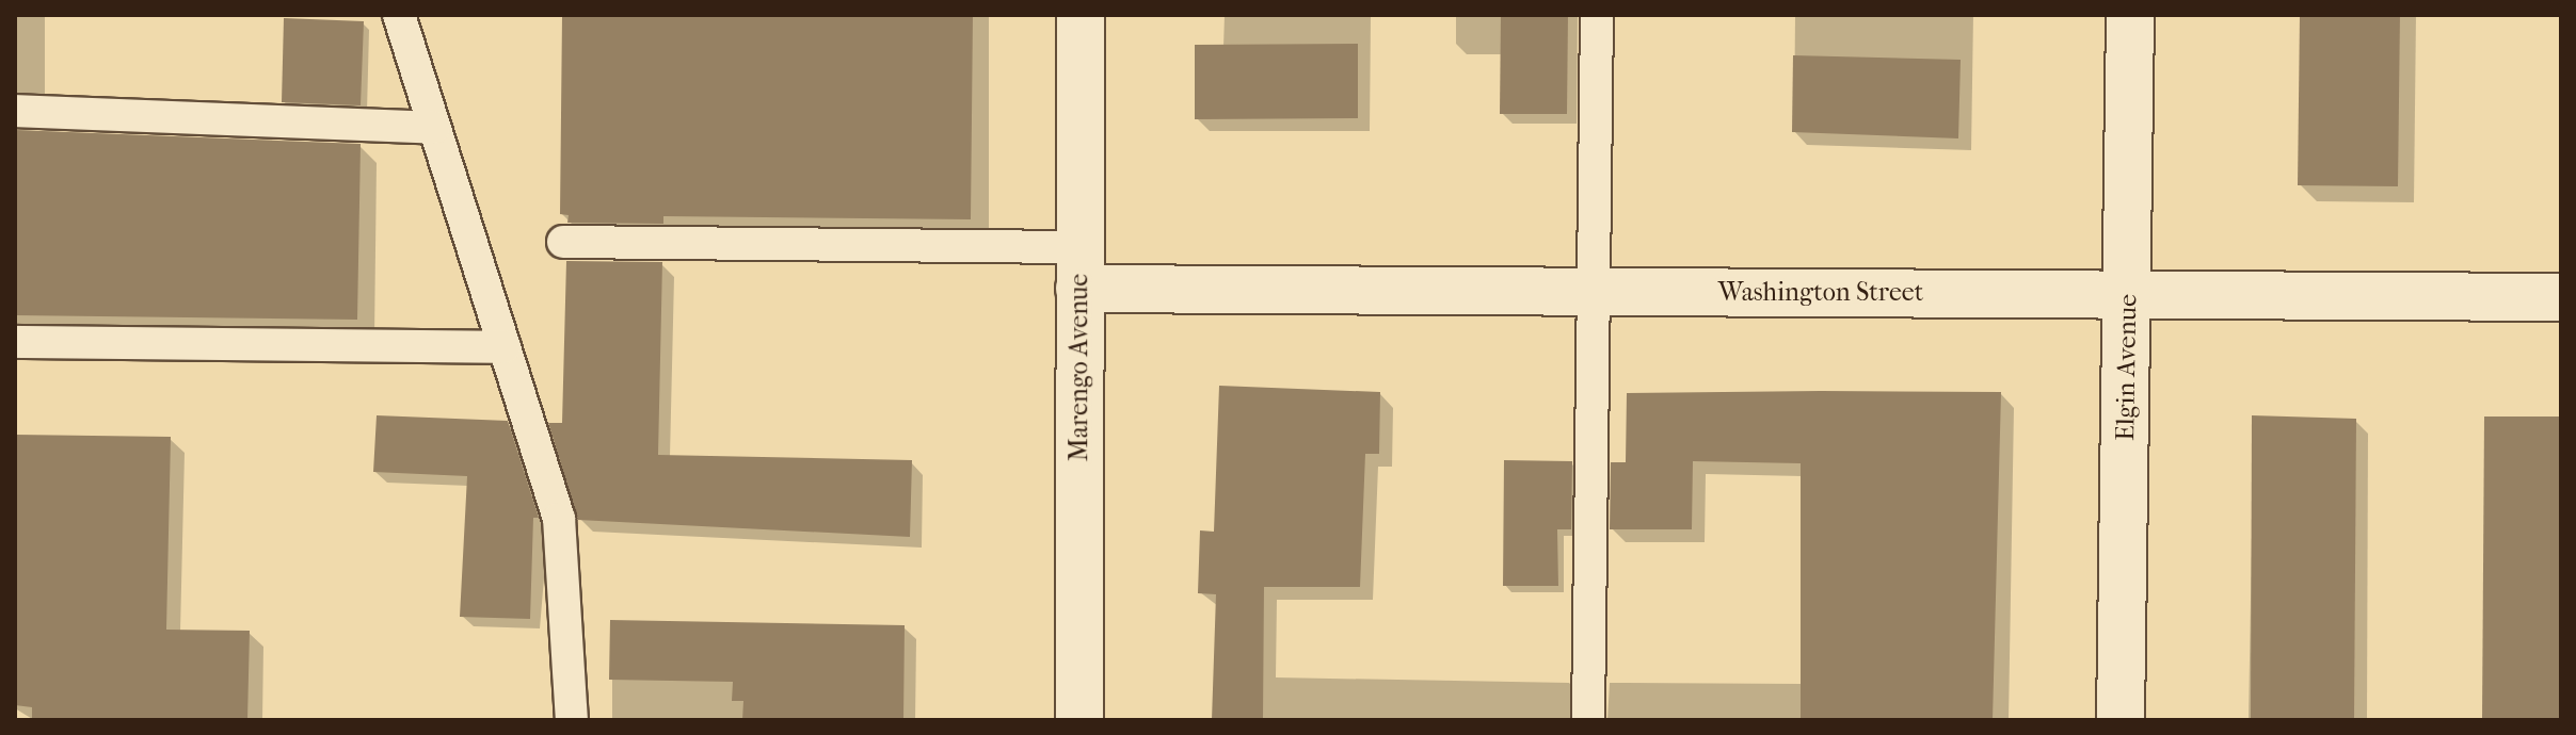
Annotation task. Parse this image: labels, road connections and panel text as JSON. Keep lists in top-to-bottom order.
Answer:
{
  "streets": {
    "street": ["Washington Street", "Marengo Avenue", "Elgin Avenue"]
  },
  "crossings": [
    ["Washington Street", "Marengo Avenue"],
    ["Washington Street", "Elgin Avenue"]
  ]
}
